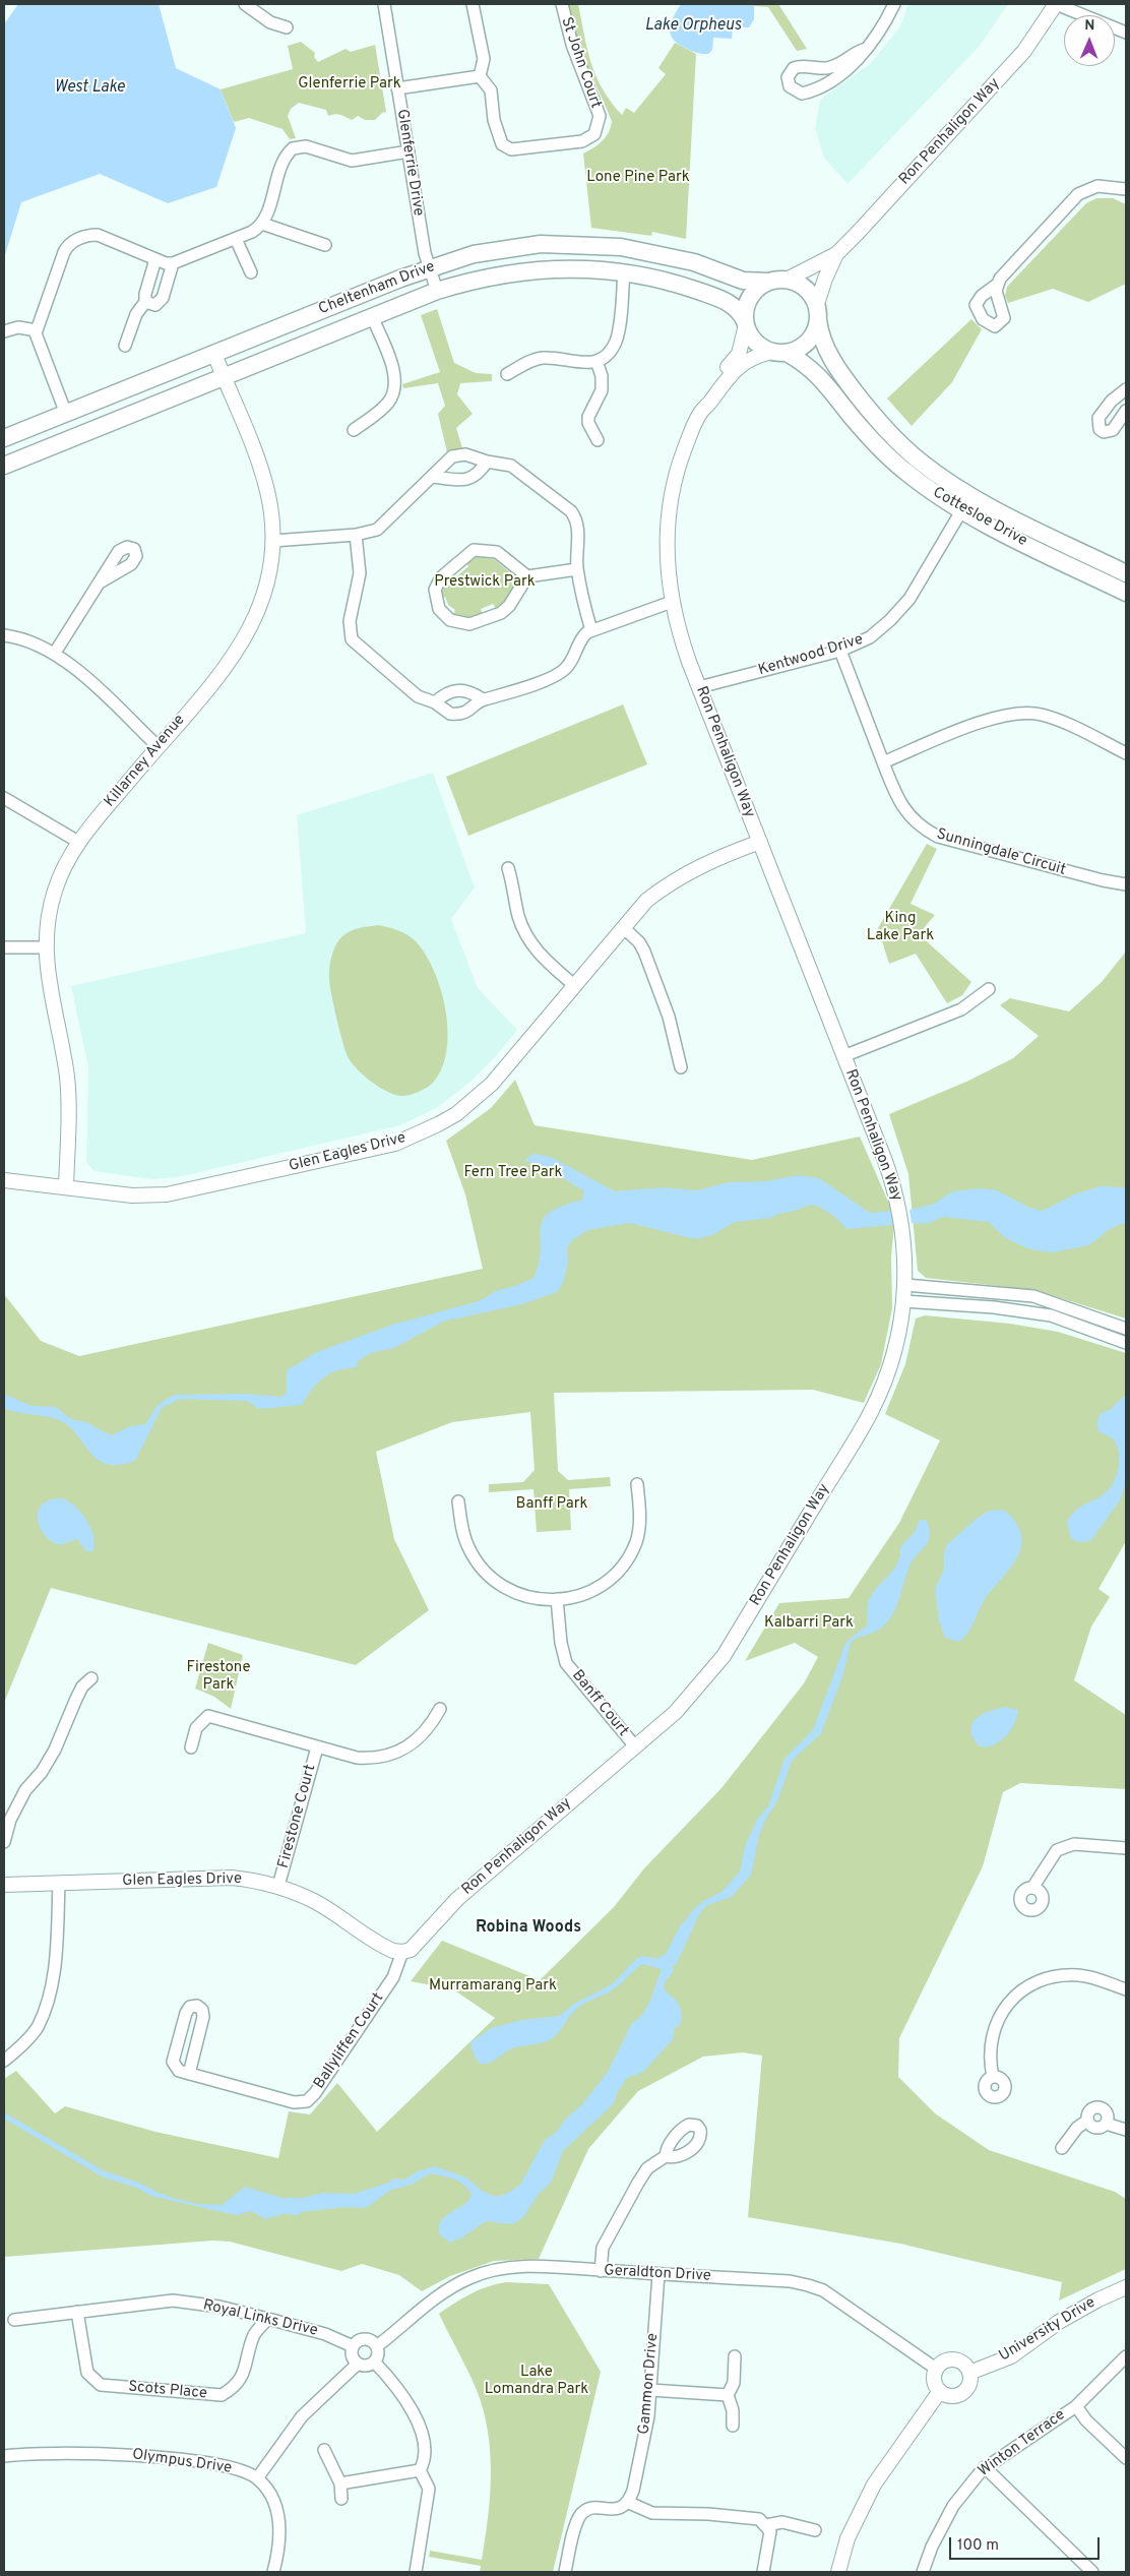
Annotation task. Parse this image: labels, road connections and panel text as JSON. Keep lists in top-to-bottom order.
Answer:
{
  "streets": {
    "main road": ["Cheltenham Drive", "Cottesloe Drive"],
    "street": [
      "St John Court",
      "Ron Penhaligon Way",
      "Glenferrie Drive",
      "Kentwood Drive",
      "Killarney Avenue",
      "Sunningdale Circuit",
      "Glen Eagles Drive",
      "Banff Court",
      "Firestone Court",
      "Ballyliffen Court",
      "Geraldton Drive",
      "Royal Links Drive",
      "University Drive",
      "Gammon Drive",
      "Scots Place",
      "Winton Terrace",
      "Olympus Drive"
    ]
  },
  "crossings": [
    ["Ron Penhaligon Way", "Cheltenham Drive"],
    ["Ron Penhaligon Way", "Cottesloe Drive"],
    ["Ron Penhaligon Way", "Kentwood Drive"],
    ["Ron Penhaligon Way", "Glen Eagles Drive"],
    ["Ron Penhaligon Way", "Banff Court"],
    ["Ron Penhaligon Way", "Ballyliffen Court"],
    ["Glenferrie Drive", "Cheltenham Drive"],
    ["Cheltenham Drive", "Cottesloe Drive"],
    ["Cheltenham Drive", "Killarney Avenue"],
    ["Cottesloe Drive", "Kentwood Drive"],
    ["Kentwood Drive", "Sunningdale Circuit"],
    ["Killarney Avenue", "Glen Eagles Drive"],
    ["Glen Eagles Drive", "Firestone Court"],
    ["Glen Eagles Drive", "Ballyliffen Court"],
    ["Geraldton Drive", "Royal Links Drive"],
    ["Geraldton Drive", "University Drive"],
    ["Geraldton Drive", "Gammon Drive"],
    ["Royal Links Drive", "Scots Place"]
  ],
  "districts": ["Robina Woods"],
  "water": ["Lake Orpheus", "West Lake"],
  "parks": [
    "Glenferrie Park",
    "Lone Pine Park",
    "Prestwick Park",
    "King Lake Park",
    "Fern Tree Park",
    "Banff Park",
    "Kalbarri Park",
    "Firestone Park",
    "Murramarang Park",
    "Lake Lomandra Park"
  ],
  "scale_bar": "100 m",
  "north": "top"
}
